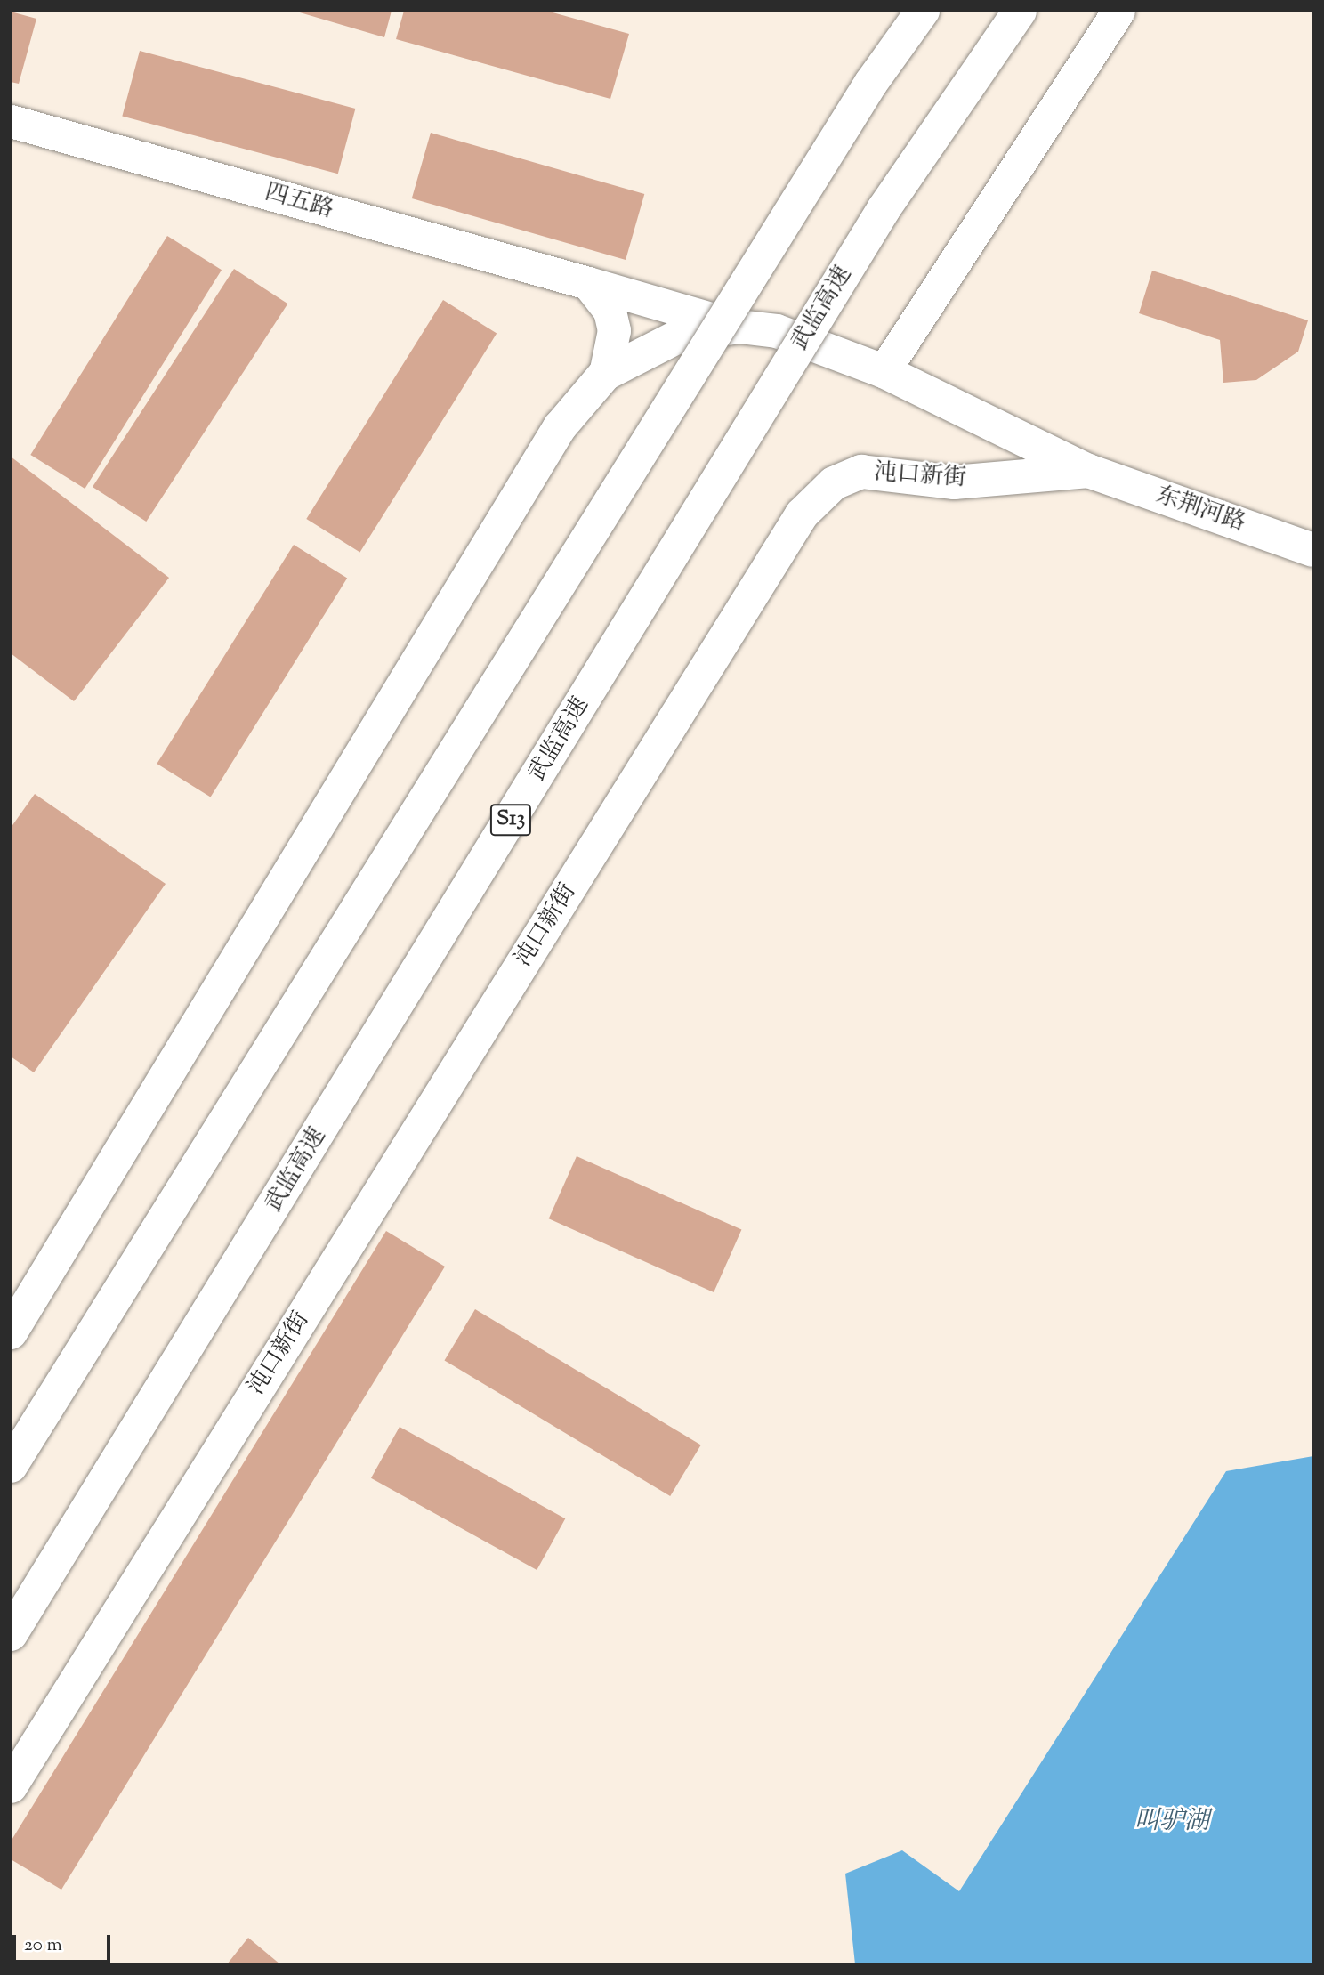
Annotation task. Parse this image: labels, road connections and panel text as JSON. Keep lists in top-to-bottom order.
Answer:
{
  "streets": {
    "main road": [
      "武监高速",
      "沌口新街",
      "东荆河路",
      "S13"
    ],
    "street": ["四五路"]
  },
  "crossings": [
    ["沌口新街", "东荆河路"]
  ],
  "water": ["叫驴湖"],
  "scale_bar": "20 m"
}
